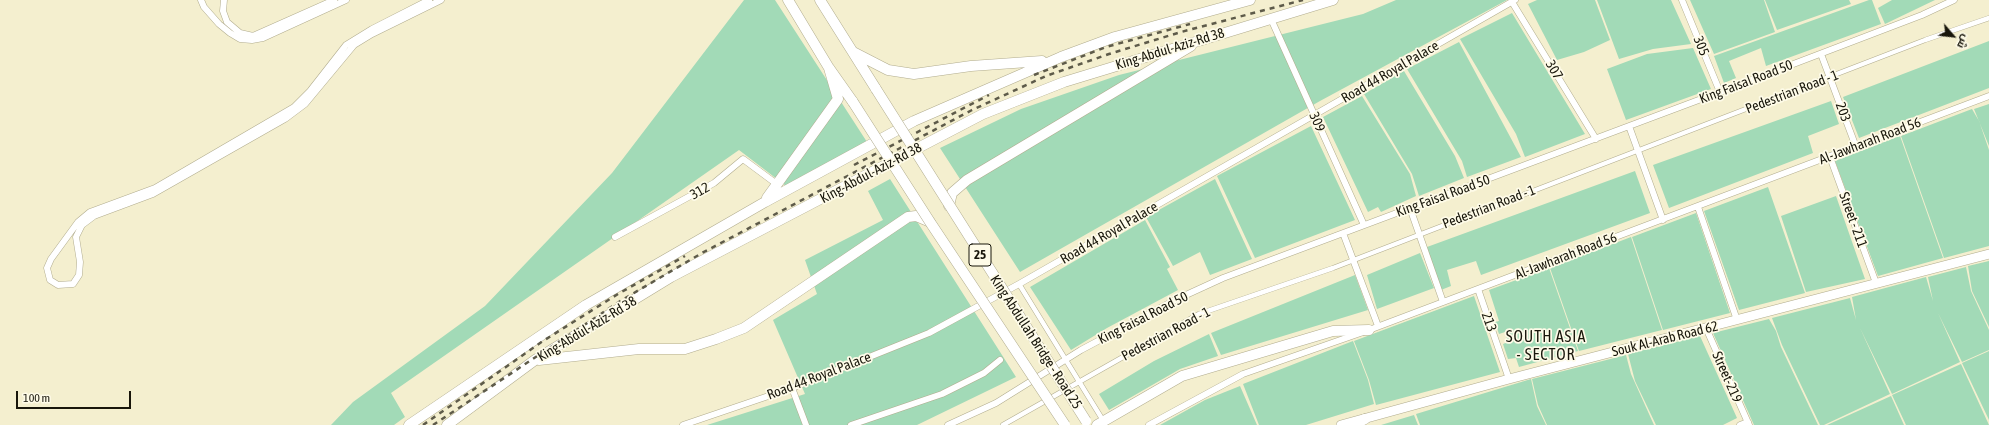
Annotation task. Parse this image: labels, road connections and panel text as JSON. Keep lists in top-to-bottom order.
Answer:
{
  "streets": {
    "main road": [
      "King-Abdul-Aziz-Rd 38",
      "25",
      "Souk Al-Arab Road 62",
      "King Abdullah Bridge - Road 25"
    ],
    "street": [
      "305",
      "307",
      "Road 44 Royal Palace",
      "King Faisal Road 50",
      "Pedestrian Road - 1",
      "203",
      "309",
      "Al-Jawharah Road 56",
      "312",
      "Street - 211",
      "213",
      "Street-219"
    ]
  },
  "crossings": [
    ["305", "King Faisal Road 50"],
    ["King-Abdul-Aziz-Rd 38", "309"],
    ["307", "Road 44 Royal Palace"],
    ["307", "King Faisal Road 50"],
    ["Road 44 Royal Palace", "309"],
    ["King Faisal Road 50", "203"],
    ["King Faisal Road 50", "309"],
    ["Pedestrian Road - 1", "203"],
    ["203", "Al-Jawharah Road 56"],
    ["Al-Jawharah Road 56", "Street - 211"],
    ["Al-Jawharah Road 56", "213"],
    ["Street - 211", "Souk Al-Arab Road 62"],
    ["25", "King Abdullah Bridge - Road 25"],
    ["213", "Souk Al-Arab Road 62"],
    ["Souk Al-Arab Road 62", "Street-219"]
  ],
  "districts": ["SOUTH ASIA - SECTOR"],
  "scale_bar": "100 m",
  "north": "bottom right"
}
